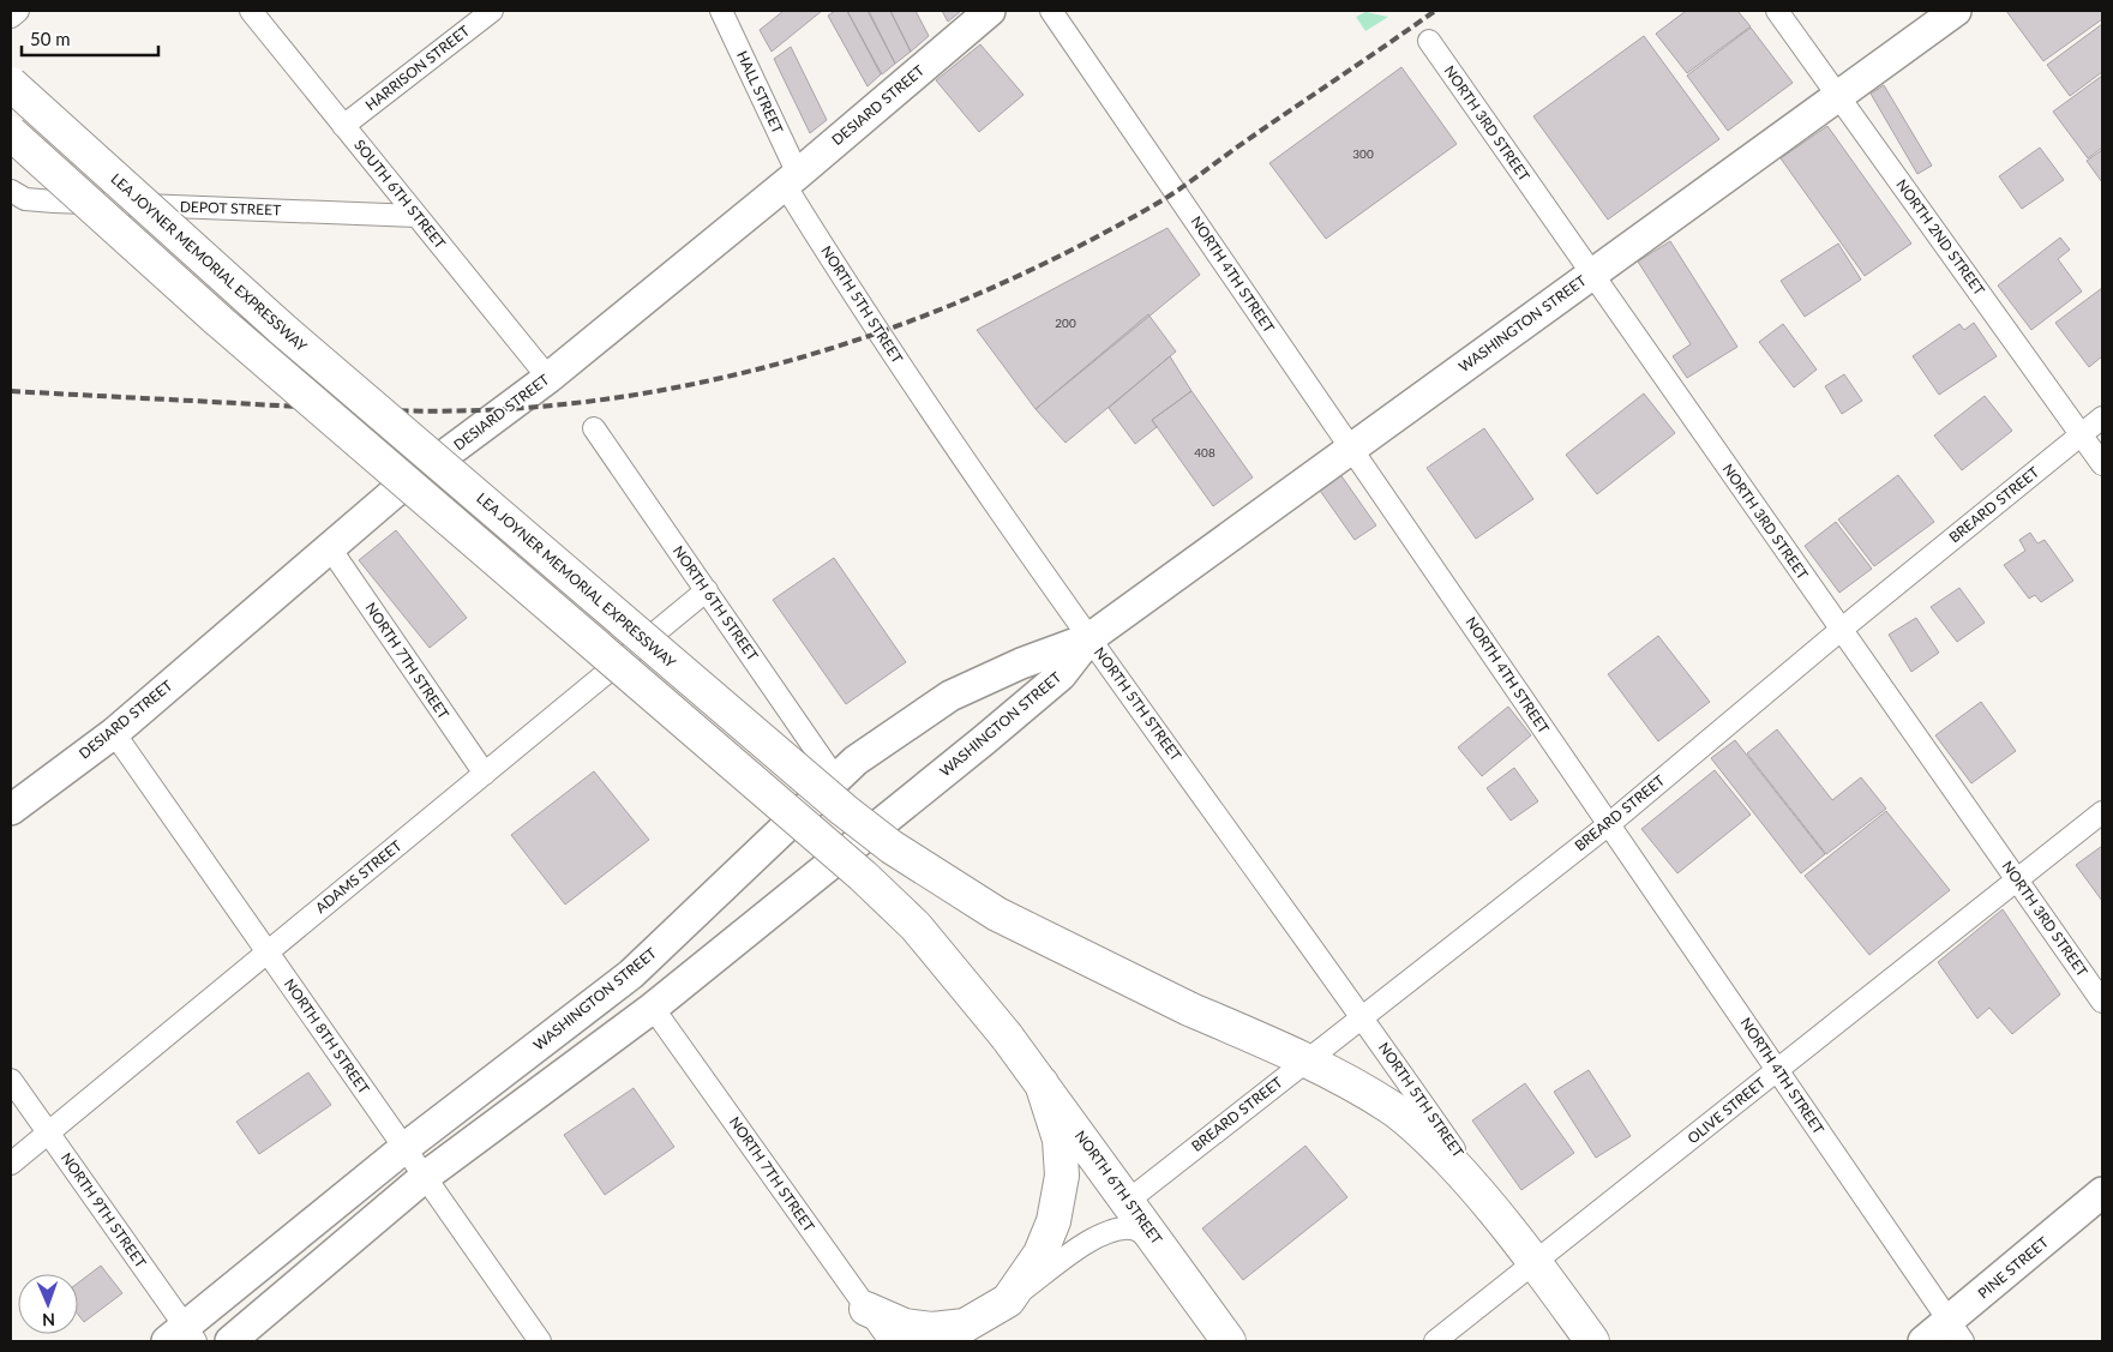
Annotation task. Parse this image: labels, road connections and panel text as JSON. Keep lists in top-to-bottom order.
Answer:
{
  "streets": {
    "main road": ["LEA JOYNER MEMORIAL EXPRESSWAY", "NORTH 5TH STREET", "NORTH 6TH STREET"],
    "street": [
      "HARRISON STREET",
      "HALL STREET",
      "DESIARD STREET",
      "NORTH 3RD STREET",
      "SOUTH 6TH STREET",
      "DEPOT STREET",
      "NORTH 2ND STREET",
      "NORTH 4TH STREET",
      "WASHINGTON STREET",
      "BREARD STREET",
      "NORTH 7TH STREET",
      "ADAMS STREET",
      "NORTH 8TH STREET",
      "OLIVE STREET",
      "NORTH 9TH STREET",
      "PINE STREET"
    ]
  },
  "crossings": [
    ["HARRISON STREET", "SOUTH 6TH STREET"],
    ["HALL STREET", "DESIARD STREET"],
    ["HALL STREET", "NORTH 5TH STREET"],
    ["DESIARD STREET", "SOUTH 6TH STREET"],
    ["DESIARD STREET", "NORTH 5TH STREET"],
    ["DESIARD STREET", "NORTH 7TH STREET"],
    ["DESIARD STREET", "NORTH 8TH STREET"],
    ["NORTH 3RD STREET", "WASHINGTON STREET"],
    ["NORTH 3RD STREET", "BREARD STREET"],
    ["NORTH 3RD STREET", "OLIVE STREET"],
    ["SOUTH 6TH STREET", "DEPOT STREET"],
    ["NORTH 2ND STREET", "WASHINGTON STREET"],
    ["NORTH 2ND STREET", "BREARD STREET"],
    ["LEA JOYNER MEMORIAL EXPRESSWAY", "NORTH 5TH STREET"],
    ["NORTH 4TH STREET", "WASHINGTON STREET"],
    ["NORTH 4TH STREET", "BREARD STREET"],
    ["NORTH 4TH STREET", "OLIVE STREET"],
    ["NORTH 4TH STREET", "PINE STREET"],
    ["NORTH 5TH STREET", "WASHINGTON STREET"],
    ["NORTH 5TH STREET", "BREARD STREET"],
    ["NORTH 5TH STREET", "OLIVE STREET"],
    ["WASHINGTON STREET", "NORTH 6TH STREET"],
    ["WASHINGTON STREET", "NORTH 7TH STREET"],
    ["WASHINGTON STREET", "NORTH 8TH STREET"],
    ["WASHINGTON STREET", "NORTH 9TH STREET"],
    ["BREARD STREET", "NORTH 6TH STREET"],
    ["NORTH 6TH STREET", "ADAMS STREET"],
    ["NORTH 7TH STREET", "ADAMS STREET"],
    ["ADAMS STREET", "NORTH 8TH STREET"],
    ["ADAMS STREET", "NORTH 9TH STREET"]
  ],
  "house_numbers": ["300", "200", "408"],
  "scale_bar": "50 m",
  "north": "bottom"
}
